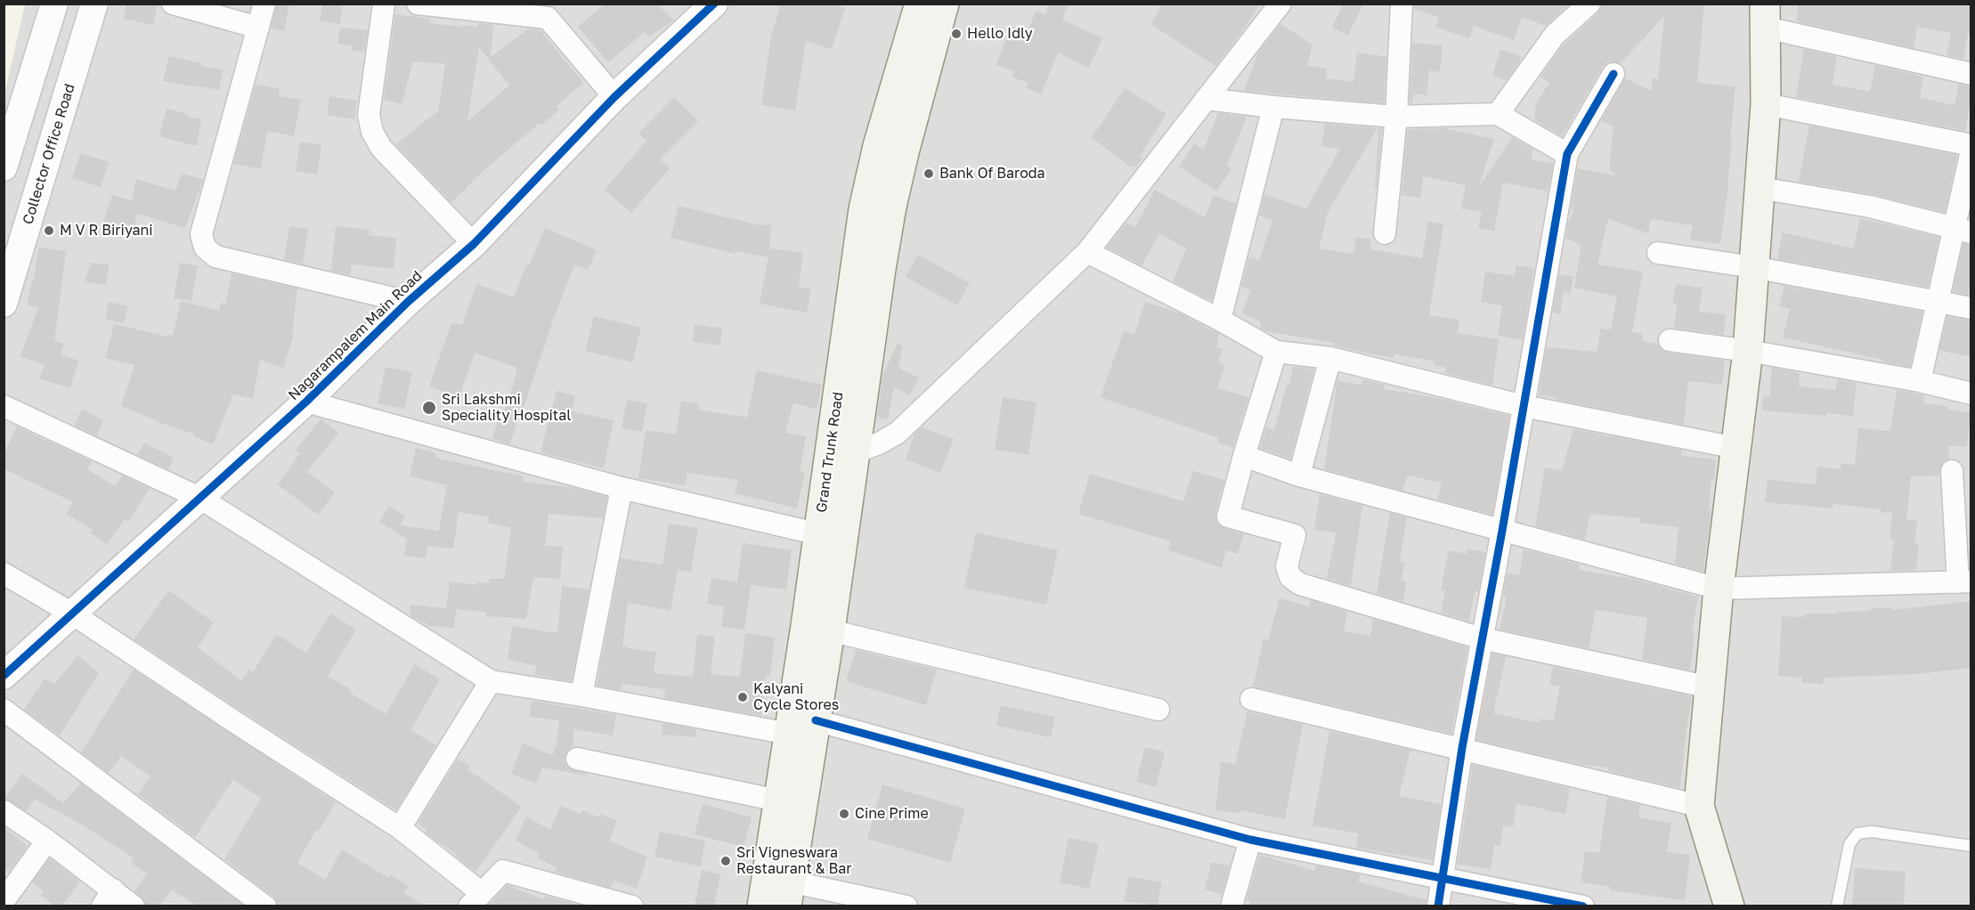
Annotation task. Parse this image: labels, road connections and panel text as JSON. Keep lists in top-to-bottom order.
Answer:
{
  "streets": {
    "main road": ["Grand Trunk Road"],
    "street": ["Collector Office Road", "Nagarampalem Main Road"]
  },
  "places": [
    "Hello Idly",
    "Bank Of Baroda",
    "M V R Biriyani",
    "Sri Lakshmi Speciality Hospital",
    "Kalyani Cycle Stores",
    "Cine Prime",
    "Sri Vigneswara Restaurant & Bar"
  ]
}
